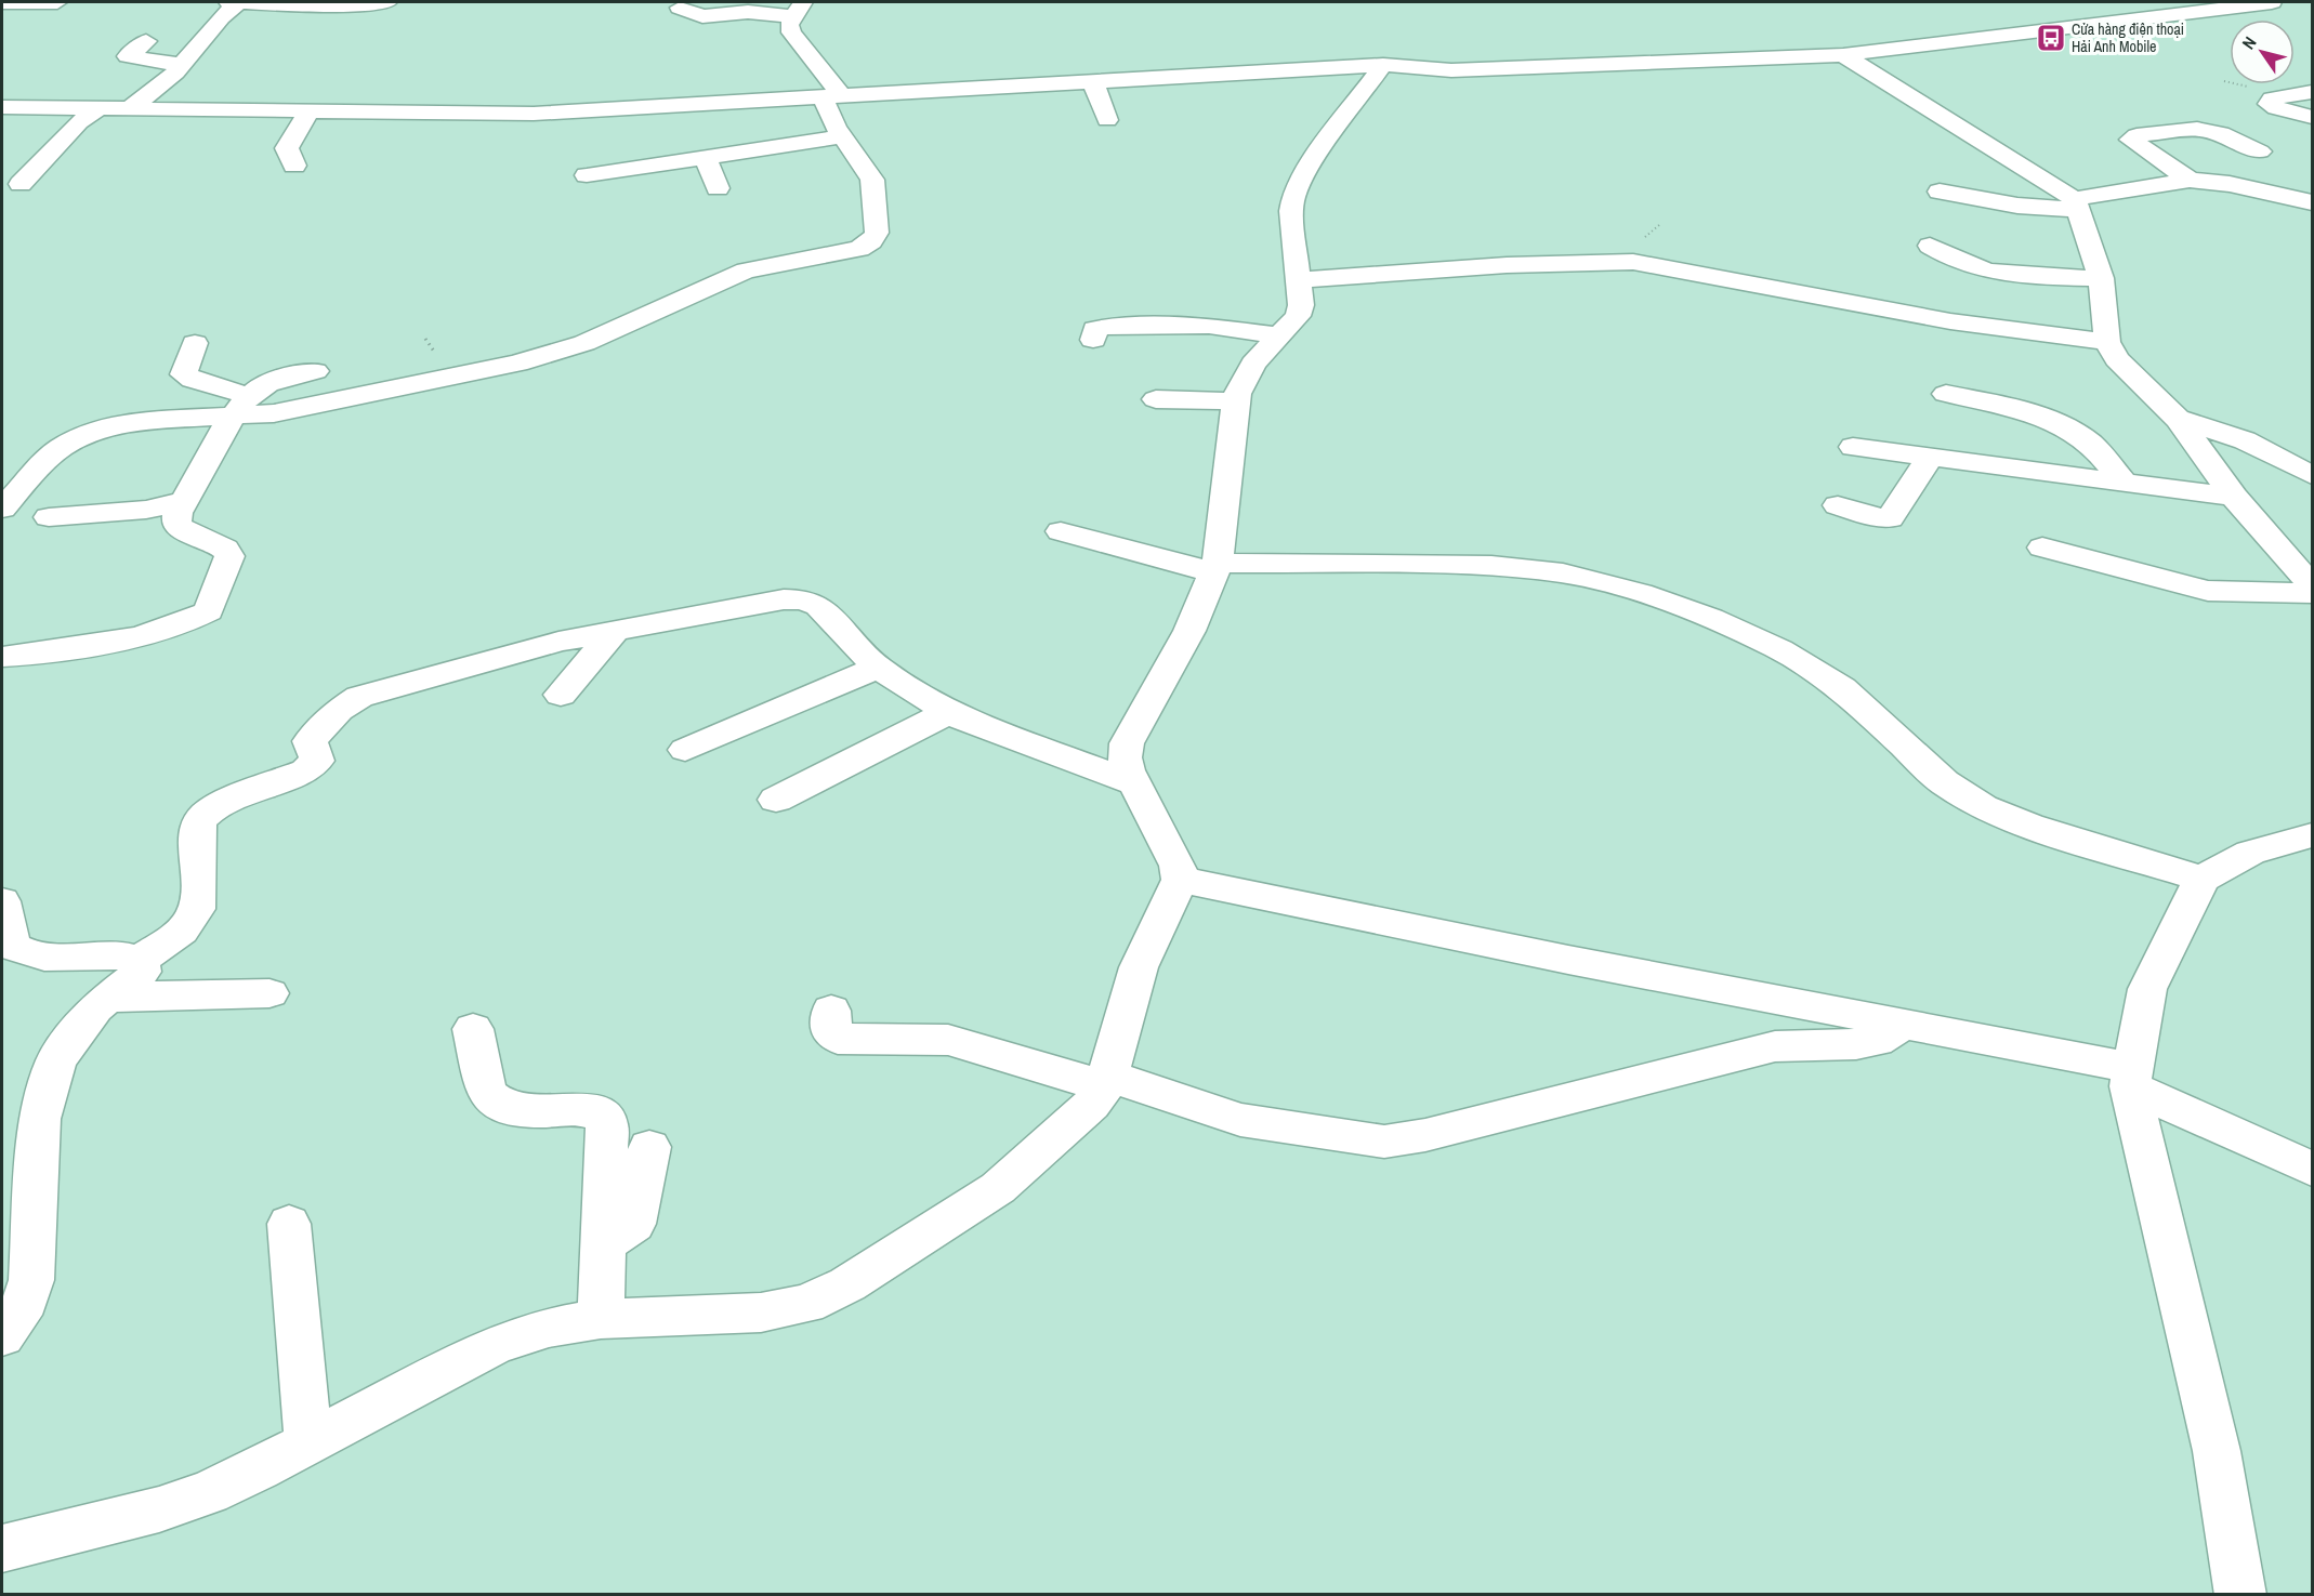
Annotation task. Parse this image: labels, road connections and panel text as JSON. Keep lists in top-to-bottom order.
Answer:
{
  "places": {
    "bus stop": ["Cửa hàng điện thoại Hải Anh Mobile"]
  },
  "north": "top left"
}
